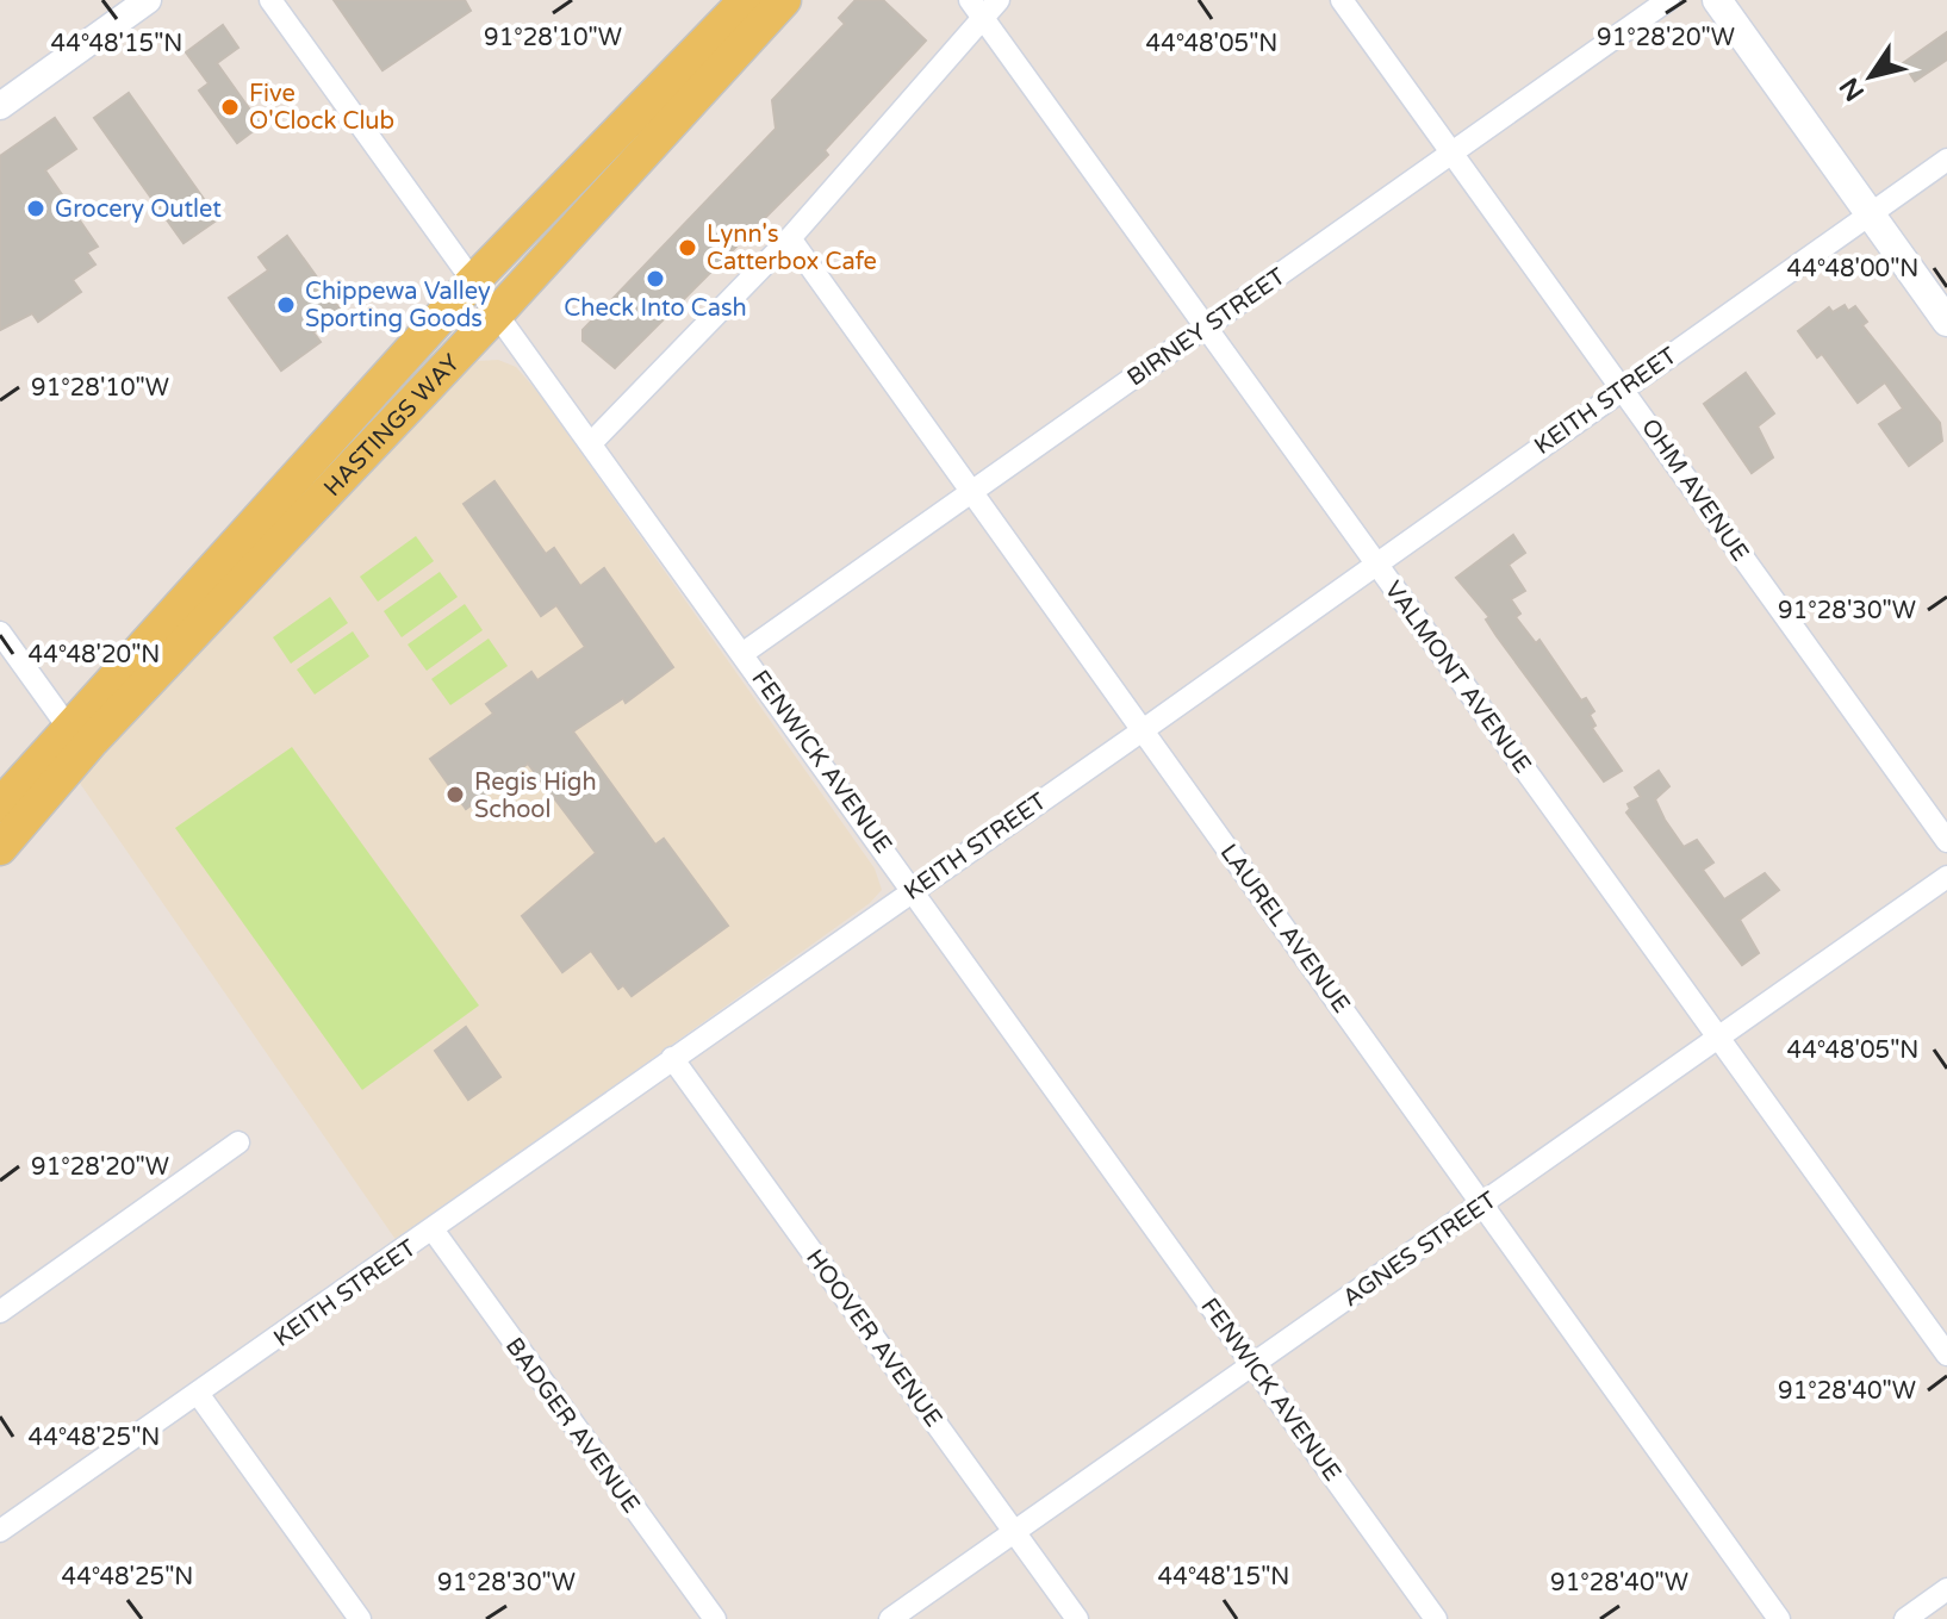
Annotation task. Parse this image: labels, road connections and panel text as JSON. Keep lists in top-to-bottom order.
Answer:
{
  "streets": {
    "main road": ["HASTINGS WAY"],
    "street": [
      "BIRNEY STREET",
      "KEITH STREET",
      "OHM AVENUE",
      "VALMONT AVENUE",
      "FENWICK AVENUE",
      "LAUREL AVENUE",
      "AGNES STREET",
      "HOOVER AVENUE",
      "BADGER AVENUE"
    ]
  },
  "crossings": [
    ["BIRNEY STREET", "OHM AVENUE"],
    ["BIRNEY STREET", "VALMONT AVENUE"],
    ["BIRNEY STREET", "FENWICK AVENUE"],
    ["BIRNEY STREET", "LAUREL AVENUE"],
    ["KEITH STREET", "OHM AVENUE"],
    ["KEITH STREET", "VALMONT AVENUE"],
    ["KEITH STREET", "FENWICK AVENUE"],
    ["KEITH STREET", "LAUREL AVENUE"],
    ["KEITH STREET", "HOOVER AVENUE"],
    ["KEITH STREET", "BADGER AVENUE"],
    ["HASTINGS WAY", "FENWICK AVENUE"],
    ["VALMONT AVENUE", "AGNES STREET"],
    ["FENWICK AVENUE", "AGNES STREET"],
    ["LAUREL AVENUE", "AGNES STREET"],
    ["AGNES STREET", "HOOVER AVENUE"]
  ],
  "places": [
    "Five O'Clock Club",
    "Grocery Outlet",
    "Lynn's Catterbox Cafe",
    "Check Into Cash",
    "Chippewa Valley Sporting Goods",
    "Regis High School"
  ],
  "north": "bottom left",
  "coordinates": [
    "91°28'10\"W",
    "91°28'20\"W",
    "44°48'15\"N",
    "44°48'05\"N",
    "44°48'00\"N",
    "91°28'30\"W",
    "44°48'20\"N",
    "91°28'40\"W",
    "44°48'25\"N"
  ]
}
